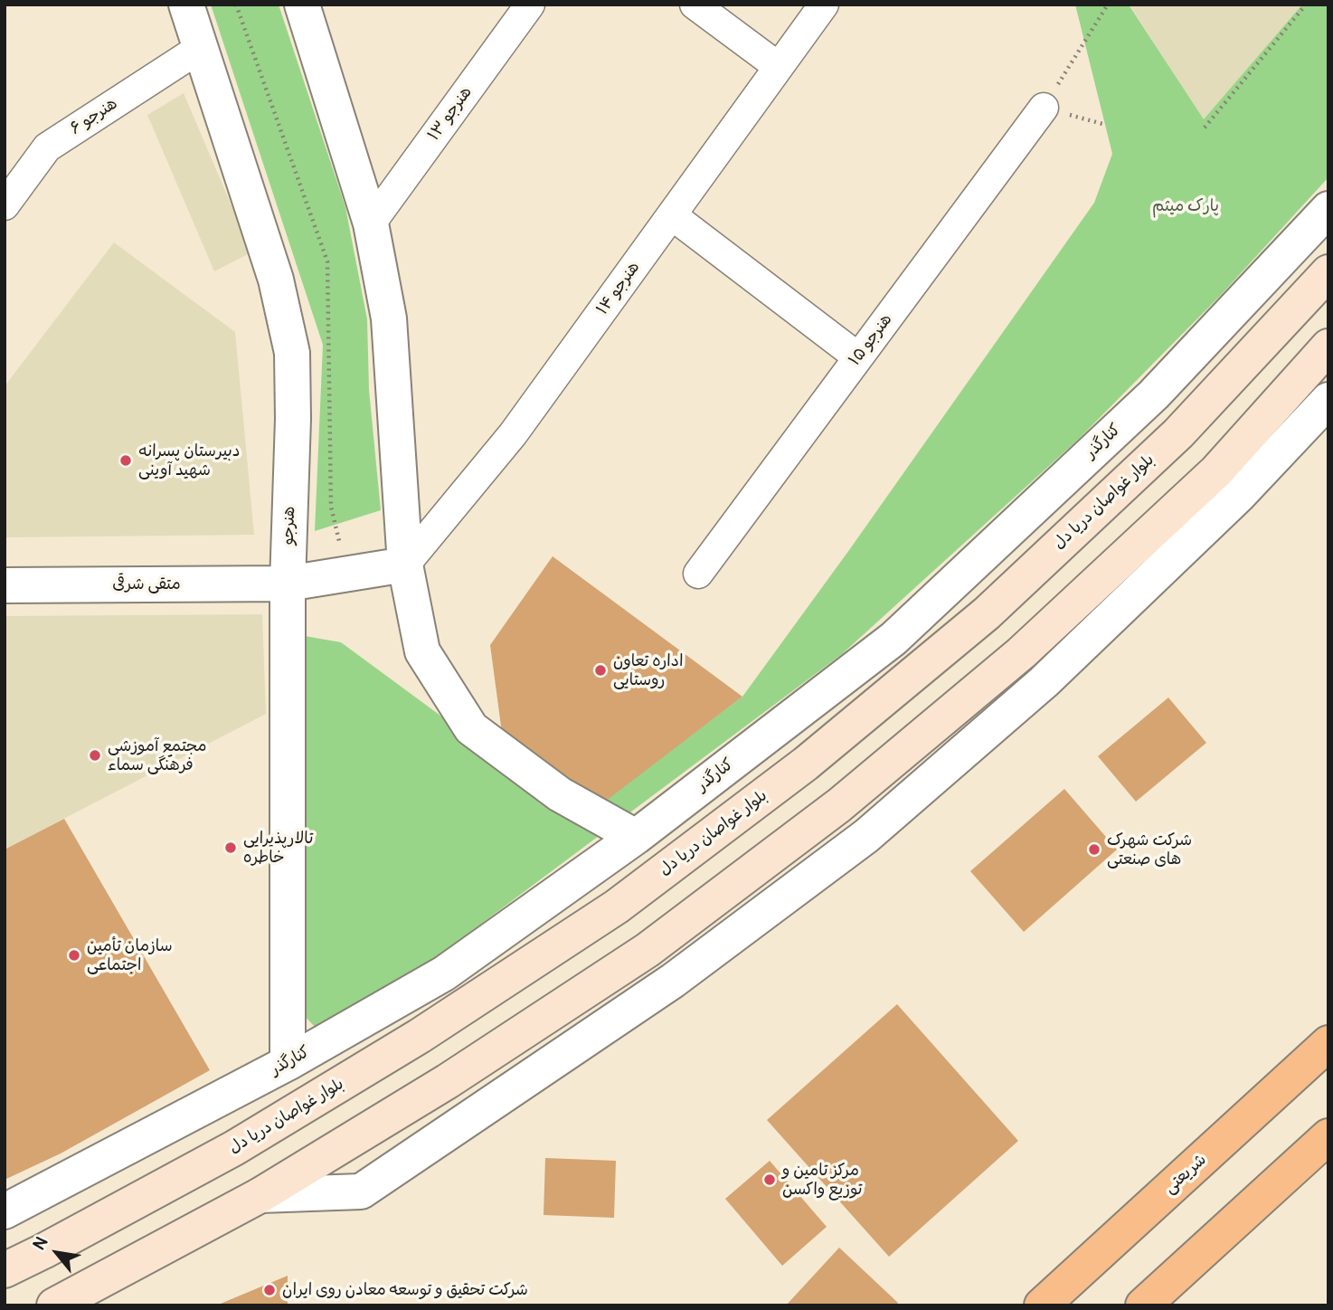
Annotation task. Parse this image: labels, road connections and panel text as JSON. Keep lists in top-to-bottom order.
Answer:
{
  "streets": {
    "highway": ["شریعتی"],
    "main road": ["بلوار غواصان دریا دل"],
    "street": [
      "هنرجو ۱۳",
      "هنرجو ۶",
      "هنرجو ۱۴",
      "هنرجو ۱۵",
      "کنارگذر",
      "هنرجو",
      "متقی شرقی"
    ]
  },
  "crossings": [
    ["هنرجو ۶", "هنرجو"],
    ["هنرجو ۱۴", "متقی شرقی"],
    ["کنارگذر", "هنرجو"],
    ["هنرجو", "متقی شرقی"]
  ],
  "parks": ["پارک میثم"],
  "places": [
    "دبیرستان پسرانه شهید آوینی",
    "اداره تعاون روستایی",
    "مجتمع آموزشی فرهنگی سماء",
    "تالارپذیرایی خاطره",
    "شرکت شهرک های صنعتی",
    "سازمان تأمین اجتماعی",
    "مرکز تامین و توزیع واکسن",
    "شرکت تحقیق و توسعه معادن روی ایران"
  ],
  "north": "top left"
}
